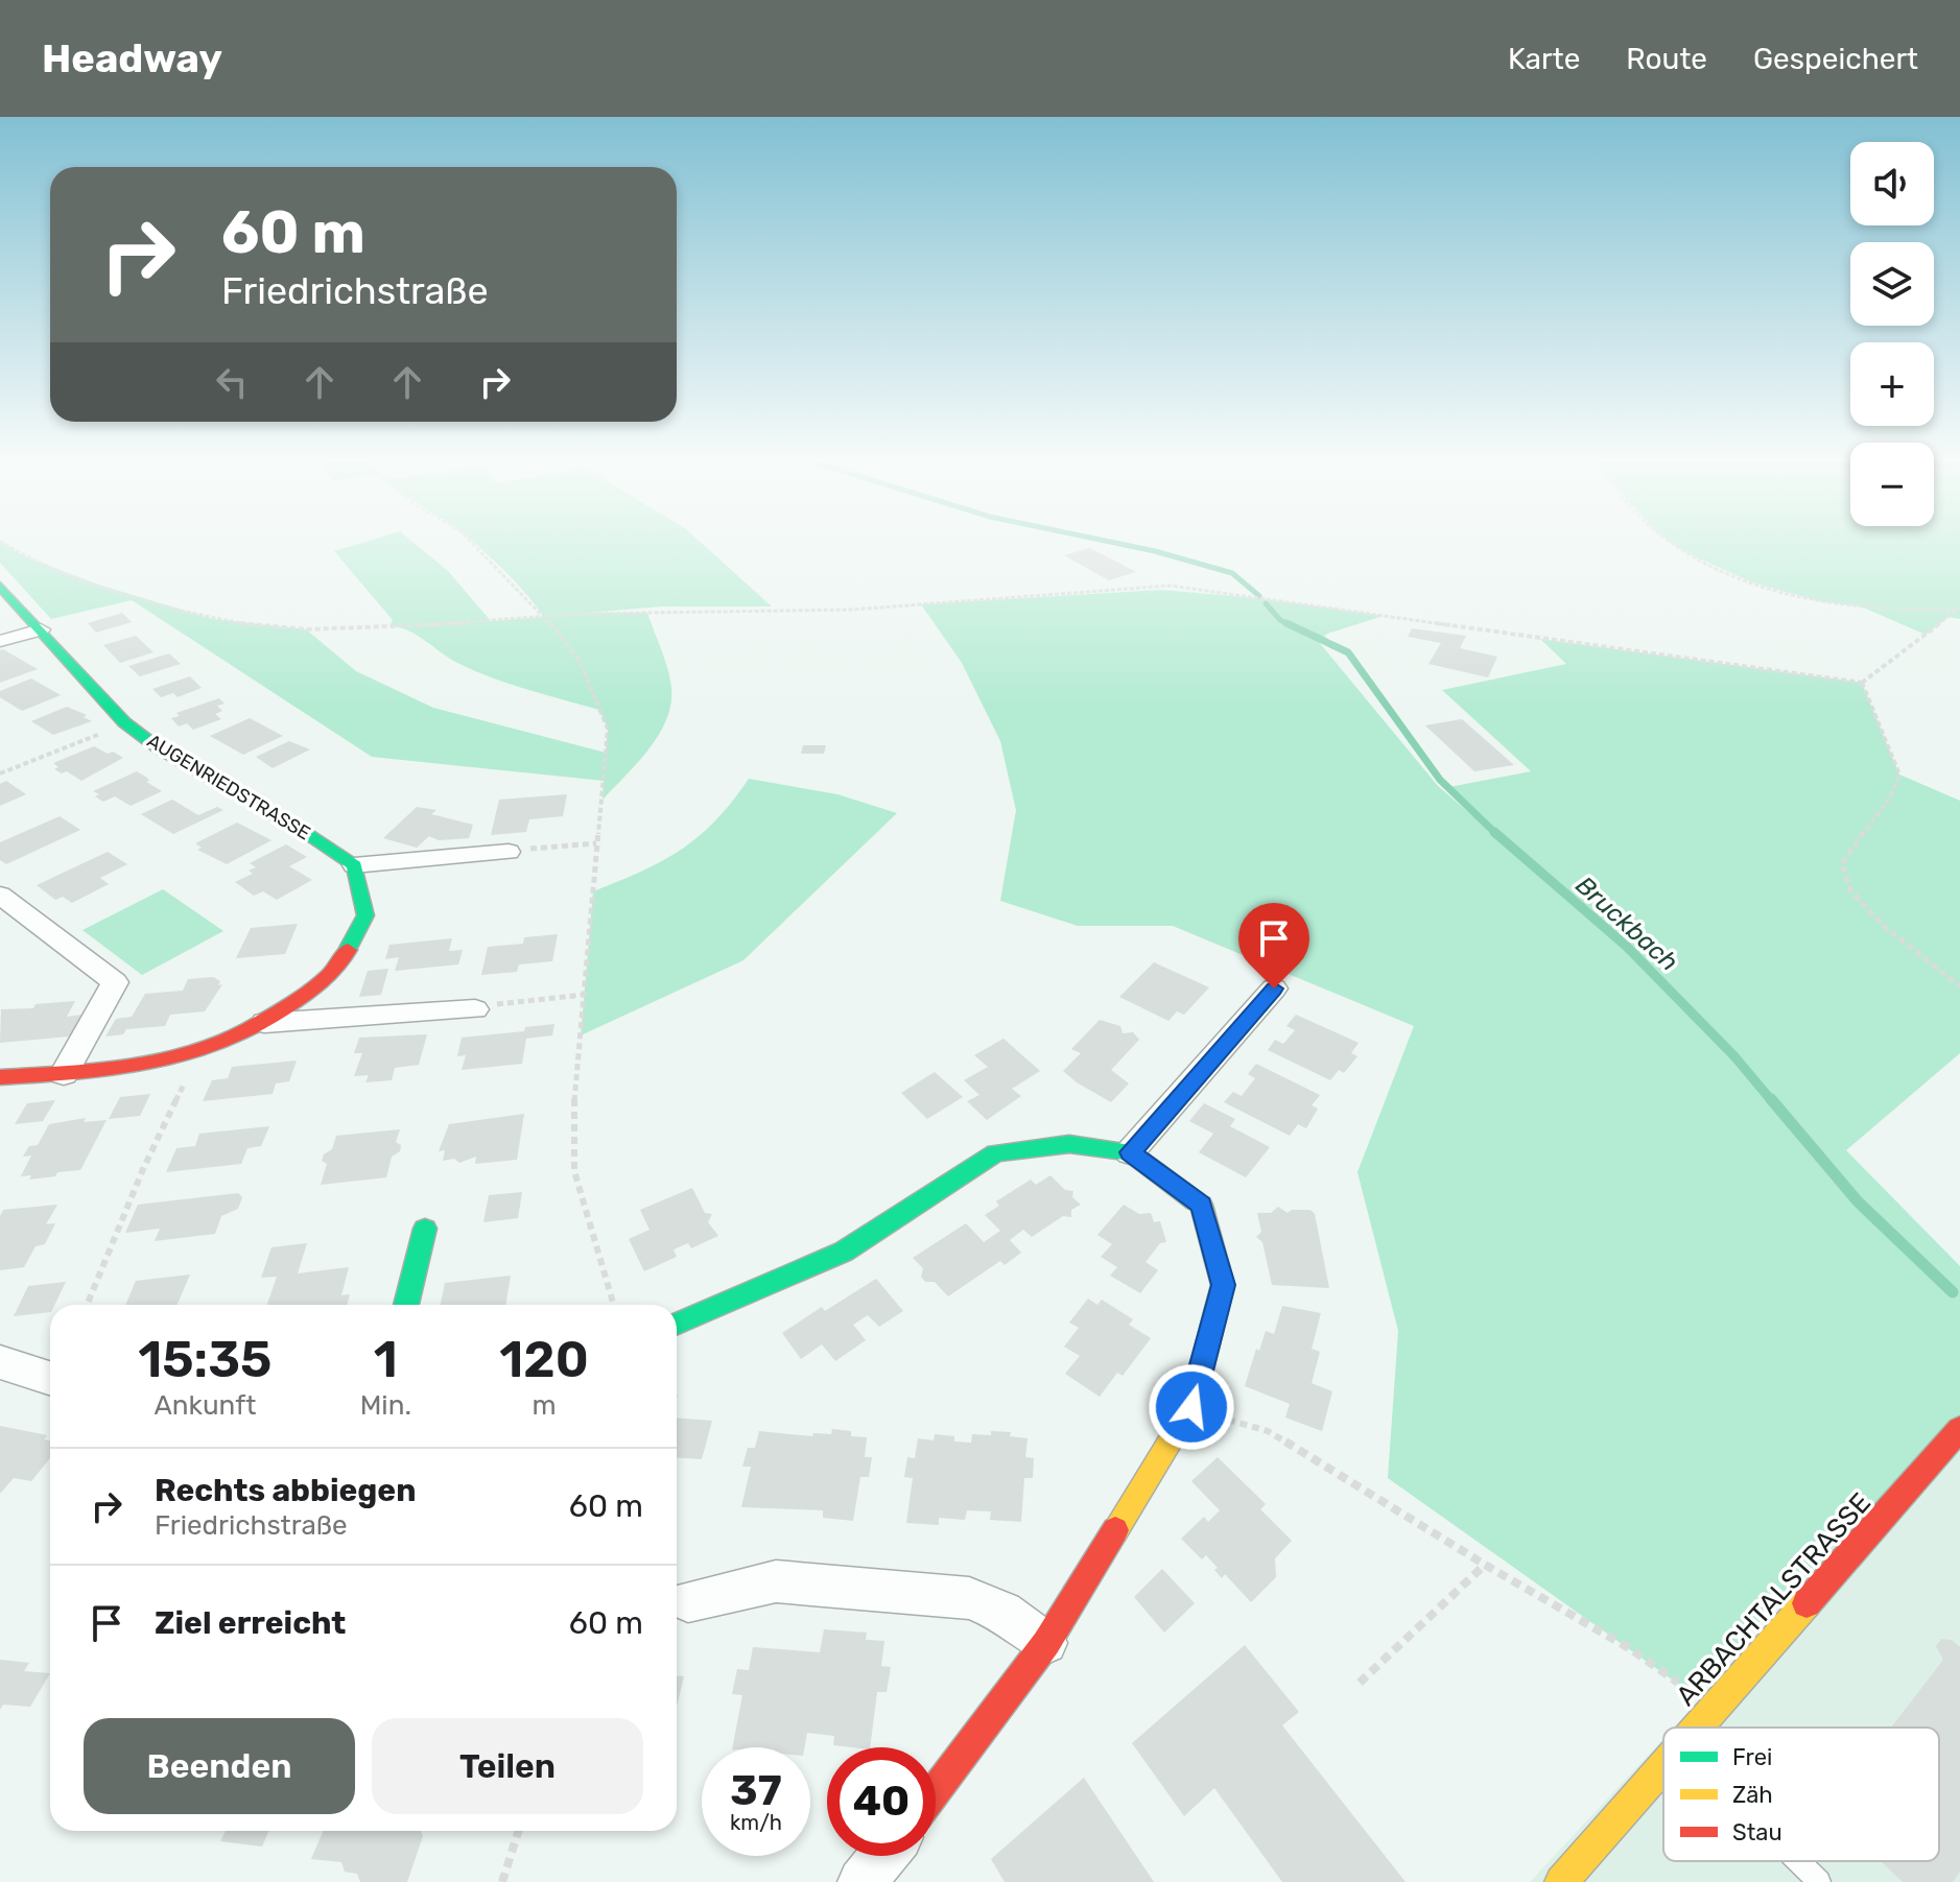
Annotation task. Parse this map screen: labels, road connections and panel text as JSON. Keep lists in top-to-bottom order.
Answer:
{
  "streets": {
    "street": ["AUGENRIEDSTRASSE", "ARBACHTALSTRASSE"]
  },
  "water": ["Bruckbach"],
  "legend": ["Frei", "Zäh", "Stau"],
  "page": {
    "header": "Headway",
    "nav": ["Karte", "Route", "Gespeichert"],
    "map_buttons": ["+", "−"],
    "turn": ["60 m", "Friedrichstraße"],
    "eta": [
      "15:35",
      "Ankunft",
      "1",
      "Min.",
      "120",
      "m"
    ],
    "list": [
      {
        "name": "Rechts abbiegen",
        "note": "Friedrichstraße",
        "value": "60 m"
      },
      {
        "name": "Ziel erreicht",
        "value": "60 m"
      }
    ],
    "buttons": ["Beenden", "Teilen"],
    "speed": "37 km/h",
    "limit": "40"
  }
}
